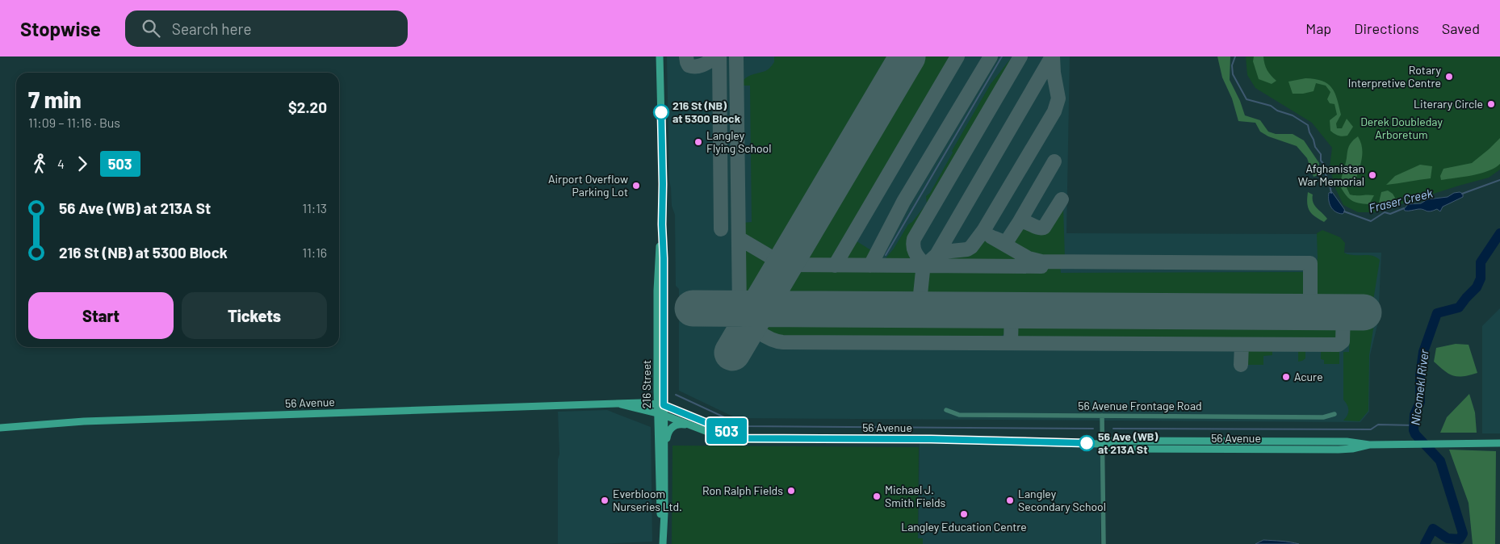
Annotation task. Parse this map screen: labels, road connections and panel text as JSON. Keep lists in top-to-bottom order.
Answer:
{
  "streets": {
    "main road": ["216 Street", "56 Avenue"],
    "street": ["56 Avenue Frontage Road"]
  },
  "crossings": [
    ["216 Street", "56 Avenue"]
  ],
  "water": ["Fraser Creek", "Nicomekl River"],
  "parks": ["Derek Doubleday Arboretum"],
  "places": [
    "Rotary Interpretive Centre",
    "Literary Circle",
    "216 St (NB) at 5300 Block",
    "Langley Flying School",
    "Afghanistan War Memorial",
    "Airport Overflow Parking Lot",
    "Acure",
    "56 Ave (WB) at 213A St",
    "Ron Ralph Fields",
    "Michael J. Smith Fields",
    "Everbloom Nurseries Ltd.",
    "Langley Secondary School",
    "Langley Education Centre"
  ],
  "lines": ["bus line 503"],
  "page": {
    "header": "Stopwise",
    "search": "Search here",
    "nav": ["Map", "Directions", "Saved"],
    "on_map": "503",
    "heading": ["7 min", "11:09 – 11:16 · Bus", "$2.20"],
    "legs": ["4", "503"],
    "list": [
      {
        "name": "56 Ave (WB) at 213A St",
        "value": "11:13"
      },
      {
        "name": "216 St (NB) at 5300 Block",
        "value": "11:16"
      }
    ],
    "buttons": ["Start", "Tickets"]
  }
}
